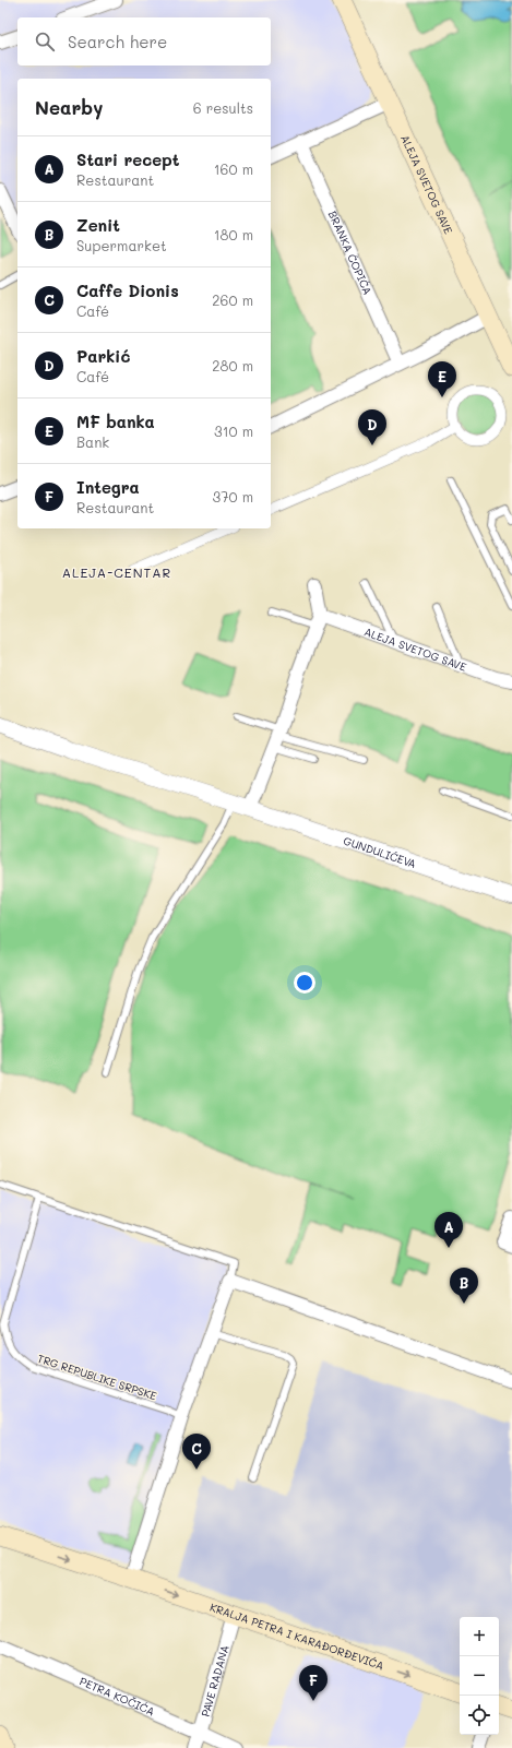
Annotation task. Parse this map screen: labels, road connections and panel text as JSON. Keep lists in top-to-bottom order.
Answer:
{
  "streets": {
    "main road": ["ALEJA SVETOG SAVE", "KRALJA PETRA I KARAĐORĐEVIĆA"],
    "street": [
      "BRANKA ĆOPIĆA",
      "GUNDULIĆEVA",
      "PAVE RADANA",
      "PETRA KOČIĆA"
    ],
    "lane": ["TRG REPUBLIKE SRPSKE"]
  },
  "crossings": [
    ["KRALJA PETRA I KARAĐORĐEVIĆA", "PAVE RADANA"],
    ["PAVE RADANA", "PETRA KOČIĆA"]
  ],
  "one_way": ["KRALJA PETRA I KARAĐORĐEVIĆA"],
  "districts": ["ALEJA-CENTAR"],
  "page": {
    "search": "Search here",
    "heading": ["Nearby", "6 results"],
    "list": [
      {
        "mark": "A",
        "name": "Stari recept",
        "note": "Restaurant",
        "value": "160 m"
      },
      {
        "mark": "B",
        "name": "Zenit",
        "note": "Supermarket",
        "value": "180 m"
      },
      {
        "mark": "C",
        "name": "Caffe Dionis",
        "note": "Café",
        "value": "260 m"
      },
      {
        "mark": "D",
        "name": "Parkić",
        "note": "Café",
        "value": "280 m"
      },
      {
        "mark": "E",
        "name": "MF banka",
        "note": "Bank",
        "value": "310 m"
      },
      {
        "mark": "F",
        "name": "Integra",
        "note": "Restaurant",
        "value": "370 m"
      }
    ],
    "pins": [
      "E",
      "D",
      "A",
      "B",
      "C",
      "F"
    ],
    "map_buttons": ["+", "−"]
  }
}
